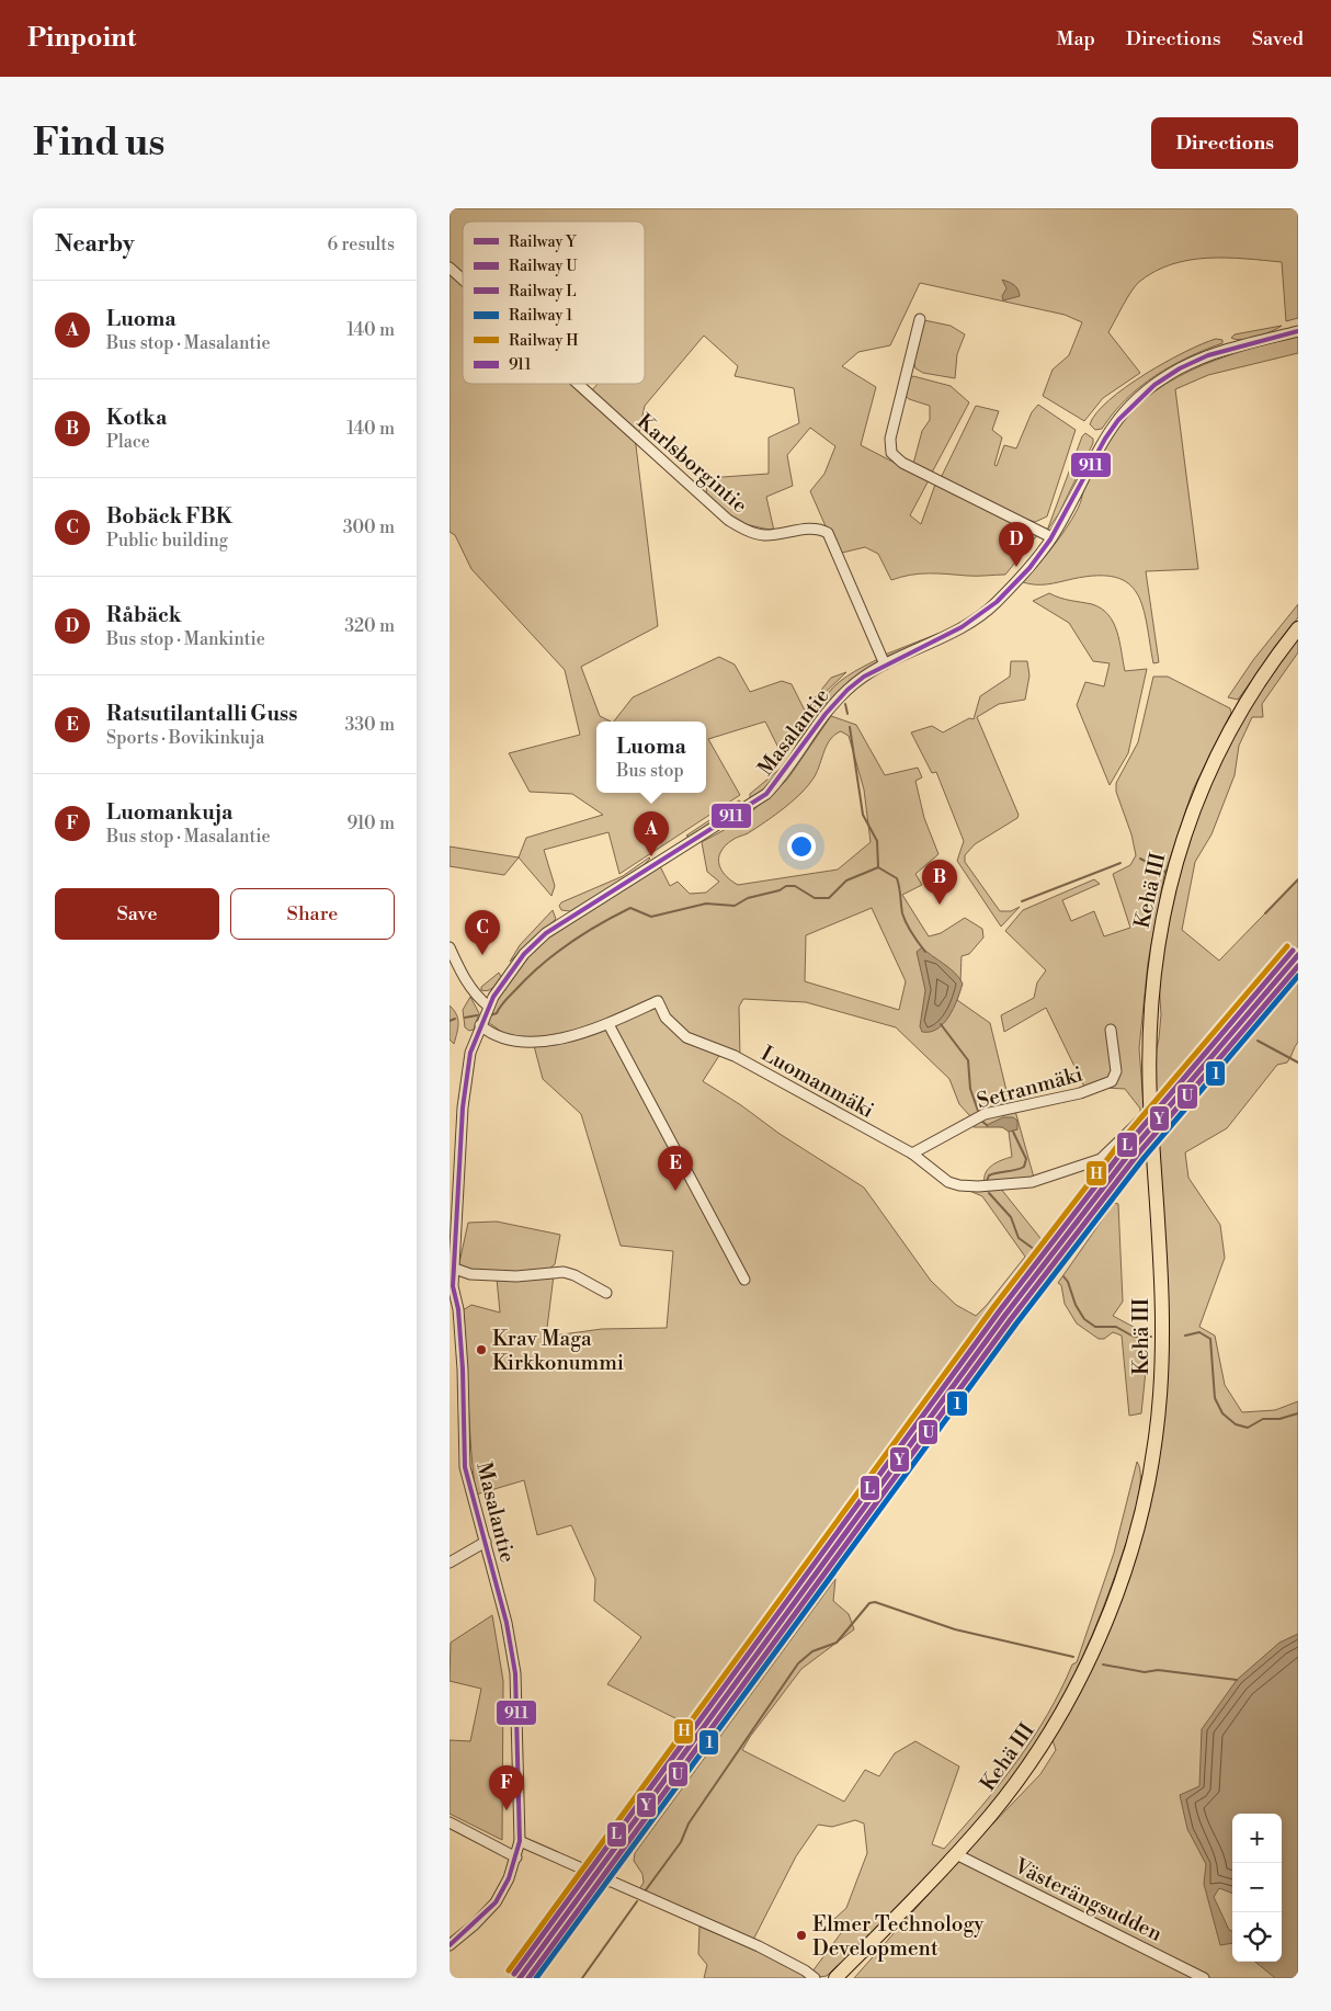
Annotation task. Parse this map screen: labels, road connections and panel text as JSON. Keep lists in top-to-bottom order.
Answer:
{
  "streets": {
    "highway": ["Kehä III"],
    "street": [
      "Karlsborgintie",
      "Masalantie",
      "Luomanmäki",
      "Setranmäki",
      "Västerängsudden"
    ]
  },
  "crossings": [
    ["Karlsborgintie", "Masalantie"],
    ["Masalantie", "Luomanmäki"],
    ["Kehä III", "Västerängsudden"],
    ["Luomanmäki", "Setranmäki"]
  ],
  "places": ["Krav Maga Kirkkonummi", "Elmer Technology Development"],
  "lines": [
    "transit line 911",
    "rail line H",
    "rail line L",
    "rail line Y",
    "rail line U",
    "rail line 1"
  ],
  "legend": [
    "Railway Y",
    "Railway U",
    "Railway L",
    "Railway 1",
    "Railway H",
    "911"
  ],
  "page": {
    "header": "Pinpoint",
    "nav": ["Map", "Directions", "Saved"],
    "buttons": [
      "Directions",
      ["Save", "Share"]
    ],
    "title": "Find us",
    "heading": ["Nearby", "6 results"],
    "list": [
      {
        "mark": "A",
        "name": "Luoma",
        "note": "Bus stop · Masalantie",
        "value": "140 m"
      },
      {
        "mark": "B",
        "name": "Kotka",
        "note": "Place",
        "value": "140 m"
      },
      {
        "mark": "C",
        "name": "Bobäck FBK",
        "note": "Public building",
        "value": "300 m"
      },
      {
        "mark": "D",
        "name": "Råbäck",
        "note": "Bus stop · Mankintie",
        "value": "320 m"
      },
      {
        "mark": "E",
        "name": "Ratsutilantalli Guss",
        "note": "Sports · Bovikinkuja",
        "value": "330 m"
      },
      {
        "mark": "F",
        "name": "Luomankuja",
        "note": "Bus stop · Masalantie",
        "value": "910 m"
      }
    ],
    "pins": [
      "D",
      "A",
      "B",
      "C",
      "E",
      "F"
    ],
    "popup": ["Luoma", "Bus stop"],
    "map_buttons": ["+", "−"]
  }
}
